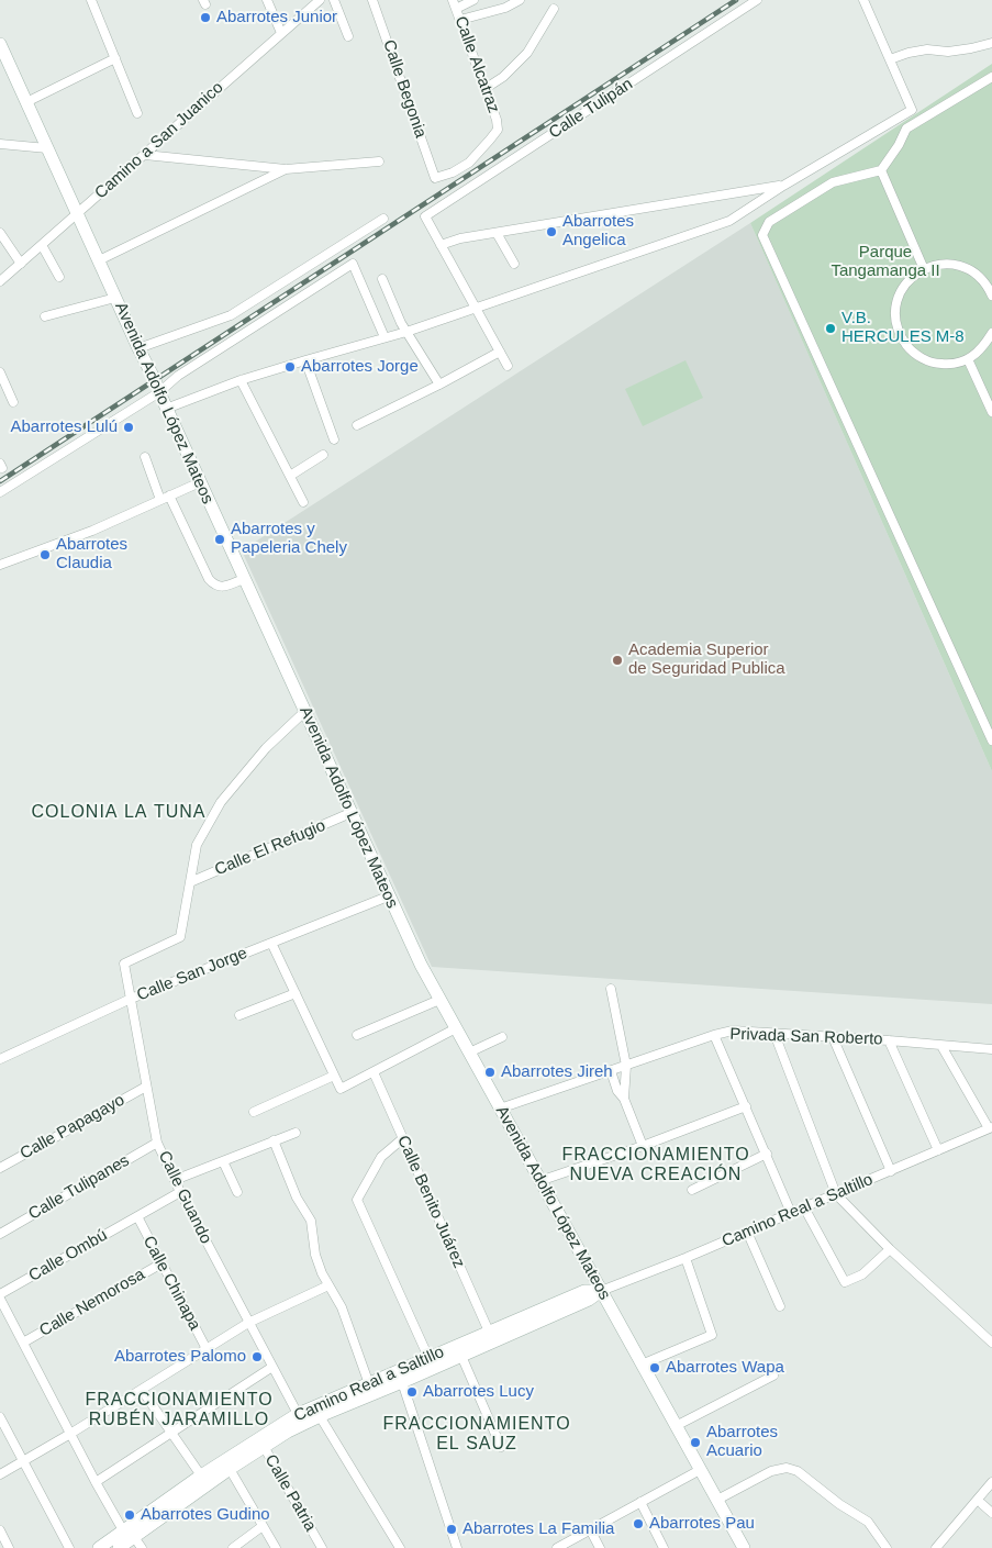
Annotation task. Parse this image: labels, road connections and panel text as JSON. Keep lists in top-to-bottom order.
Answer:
{
  "streets": {
    "street": [
      "Calle Alcatraz",
      "Calle Begonia",
      "Calle Tulipán",
      "Camino a San Juanico",
      "Avenida Adolfo López Mateos",
      "Calle El Refugio",
      "Calle San Jorge",
      "Privada San Roberto",
      "Calle Papagayo",
      "Calle Tulipanes",
      "Calle Guando",
      "Calle Benito Juárez",
      "Camino Real a Saltillo",
      "Calle Ombú",
      "Calle Chinapa",
      "Calle Nemorosa",
      "Calle Patria"
    ]
  },
  "crossings": [
    ["Calle Alcatraz", "Calle Begonia"],
    ["Camino a San Juanico", "Avenida Adolfo López Mateos"],
    ["Avenida Adolfo López Mateos", "Calle El Refugio"],
    ["Avenida Adolfo López Mateos", "Calle San Jorge"],
    ["Avenida Adolfo López Mateos", "Privada San Roberto"],
    ["Avenida Adolfo López Mateos", "Camino Real a Saltillo"],
    ["Calle El Refugio", "Calle Guando"],
    ["Calle San Jorge", "Calle Guando"],
    ["Calle Papagayo", "Calle Guando"],
    ["Calle Tulipanes", "Calle Guando"],
    ["Calle Guando", "Camino Real a Saltillo"],
    ["Calle Guando", "Calle Ombú"],
    ["Calle Benito Juárez", "Camino Real a Saltillo"],
    ["Camino Real a Saltillo", "Calle Patria"],
    ["Calle Ombú", "Calle Chinapa"],
    ["Calle Chinapa", "Calle Nemorosa"]
  ],
  "districts": [
    "COLONIA LA TUNA",
    "FRACCIONAMIENTO NUEVA CREACIÓN",
    "FRACCIONAMIENTO RUBÉN JARAMILLO",
    "FRACCIONAMIENTO EL SAUZ"
  ],
  "parks": ["Parque Tangamanga II"],
  "places": [
    "Abarrotes Junior",
    "Abarrotes Angelica",
    "V.B. HERCULES M-8",
    "Abarrotes Jorge",
    "Abarrotes Lulú",
    "Abarrotes y Papeleria Chely",
    "Abarrotes Claudia",
    "Academia Superior de Seguridad Publica",
    "Abarrotes Jireh",
    "Abarrotes Palomo",
    "Abarrotes Wapa",
    "Abarrotes Lucy",
    "Abarrotes Acuario",
    "Abarrotes Gudino",
    "Abarrotes Pau",
    "Abarrotes La Familia"
  ]
}
